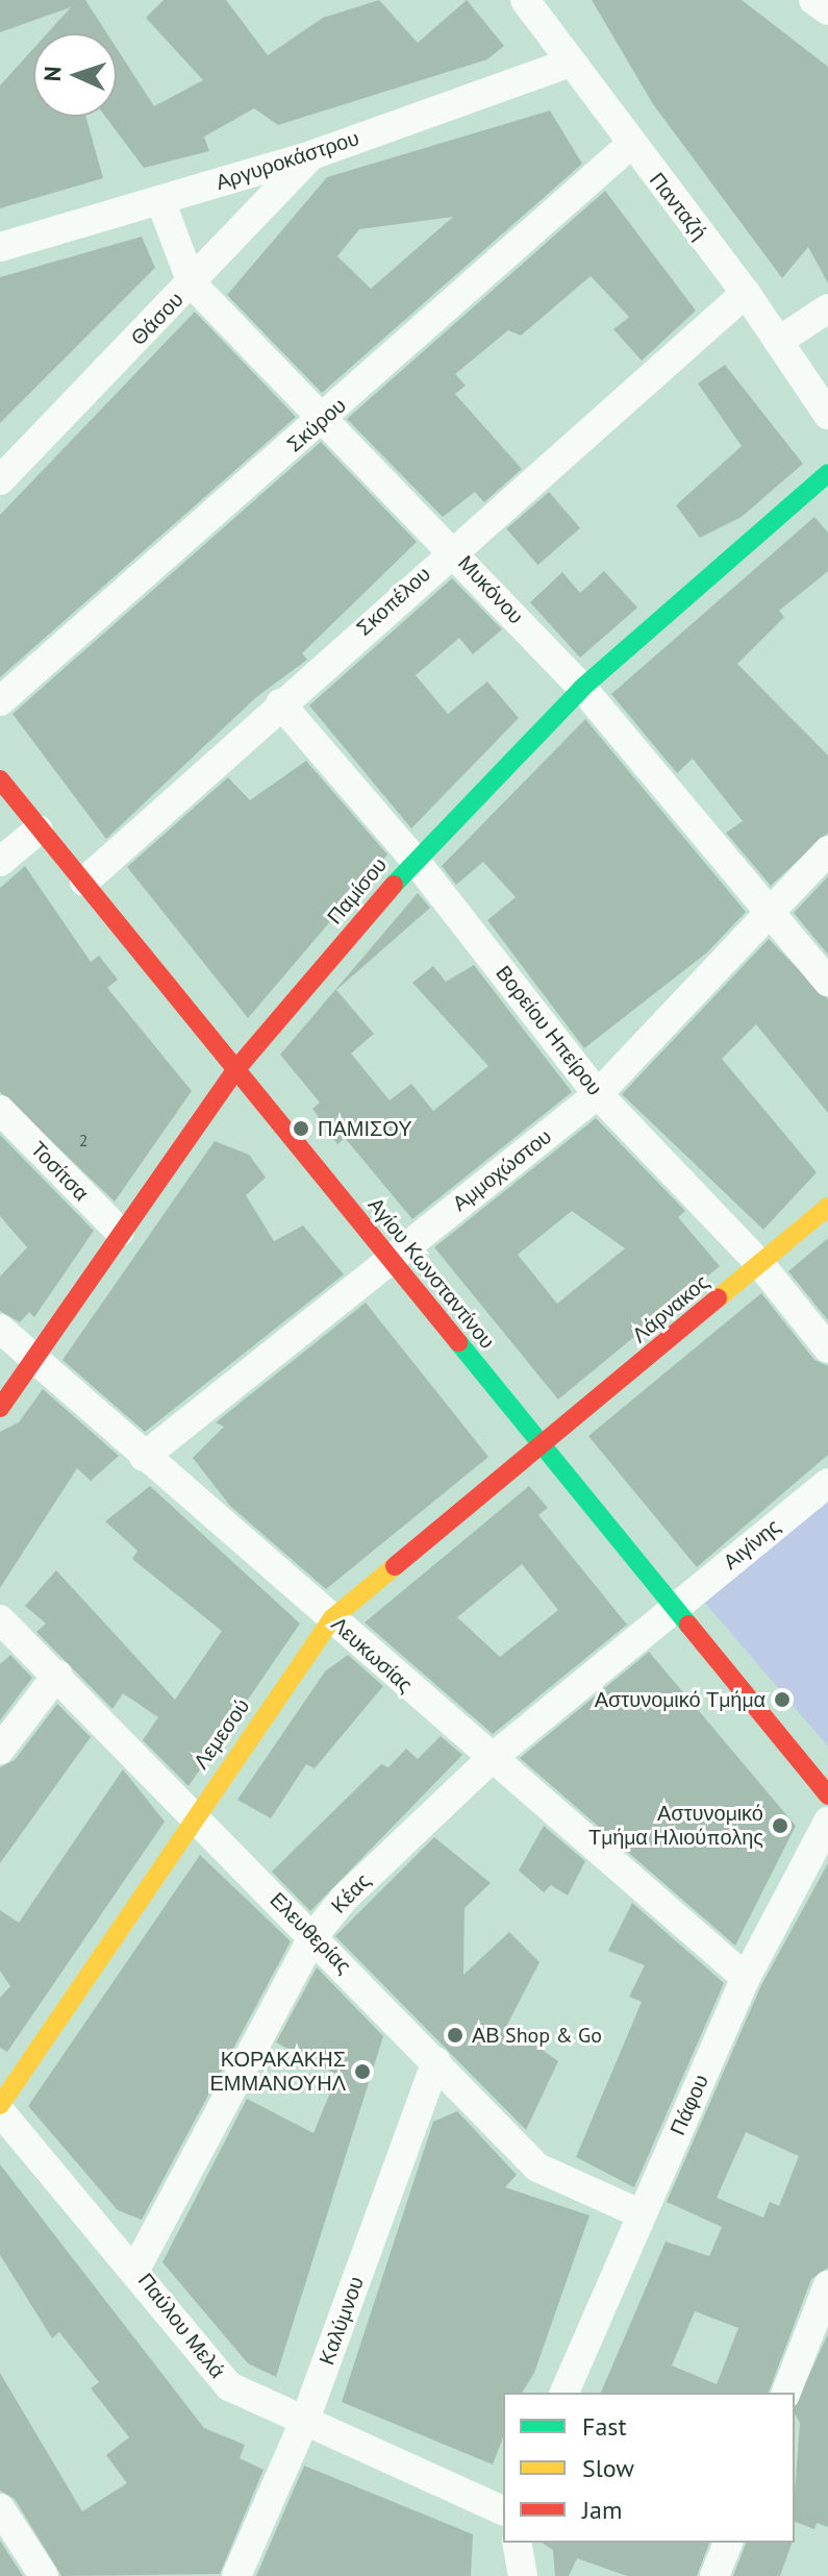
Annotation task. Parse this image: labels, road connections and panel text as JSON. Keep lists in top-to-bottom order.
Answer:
{
  "streets": {
    "street": [
      "Αργυροκάστρου",
      "Πανταζή",
      "Θάσου",
      "Σκύρου",
      "Μυκόνου",
      "Σκοπέλου",
      "Παμίσου",
      "Βορείου Ηπείρου",
      "Αμμοχώστου",
      "Τοσίτσα",
      "Αγίου Κωνσταντίνου",
      "Λάρνακος",
      "Αιγίνης",
      "Λευκωσίας",
      "Λεμεσού",
      "Κέας",
      "Ελευθερίας",
      "Πάφου",
      "Καλύμνου",
      "Παύλου Μελά"
    ]
  },
  "crossings": [
    ["Αργυροκάστρου", "Πανταζή"],
    ["Αργυροκάστρου", "Θάσου"],
    ["Αργυροκάστρου", "Μυκόνου"],
    ["Πανταζή", "Σκύρου"],
    ["Πανταζή", "Σκοπέλου"],
    ["Θάσου", "Μυκόνου"],
    ["Σκύρου", "Μυκόνου"],
    ["Μυκόνου", "Σκοπέλου"],
    ["Μυκόνου", "Παμίσου"],
    ["Μυκόνου", "Αμμοχώστου"],
    ["Σκοπέλου", "Βορείου Ηπείρου"],
    ["Σκοπέλου", "Αγίου Κωνσταντίνου"],
    ["Παμίσου", "Βορείου Ηπείρου"],
    ["Παμίσου", "Τοσίτσα"],
    ["Παμίσου", "Αγίου Κωνσταντίνου"],
    ["Παμίσου", "Λευκωσίας"],
    ["Βορείου Ηπείρου", "Αμμοχώστου"],
    ["Βορείου Ηπείρου", "Λάρνακος"],
    ["Αμμοχώστου", "Αγίου Κωνσταντίνου"],
    ["Αμμοχώστου", "Λευκωσίας"],
    ["Αγίου Κωνσταντίνου", "Λάρνακος"],
    ["Αγίου Κωνσταντίνου", "Αιγίνης"],
    ["Αγίου Κωνσταντίνου", "Λεμεσού"],
    ["Αγίου Κωνσταντίνου", "Κέας"],
    ["Λάρνακος", "Λεμεσού"],
    ["Αιγίνης", "Κέας"],
    ["Λευκωσίας", "Λεμεσού"],
    ["Λευκωσίας", "Κέας"],
    ["Λευκωσίας", "Πάφου"],
    ["Λεμεσού", "Ελευθερίας"],
    ["Λεμεσού", "Παύλου Μελά"],
    ["Κέας", "Ελευθερίας"],
    ["Κέας", "Παύλου Μελά"],
    ["Ελευθερίας", "Πάφου"],
    ["Ελευθερίας", "Καλύμνου"],
    ["Καλύμνου", "Παύλου Μελά"]
  ],
  "places": [
    "ΠΑΜΙΣΟΥ",
    "Αστυνομικό Τμήμα",
    "Αστυνομικό Τμήμα Ηλιούπολης",
    "ΑΒ Shop & Go",
    "ΚΟΡΑΚΑΚΗΣ ΕΜΜΑΝΟΥΗΛ"
  ],
  "house_numbers": ["2"],
  "legend": ["Fast", "Slow", "Jam"],
  "north": "left"
}
